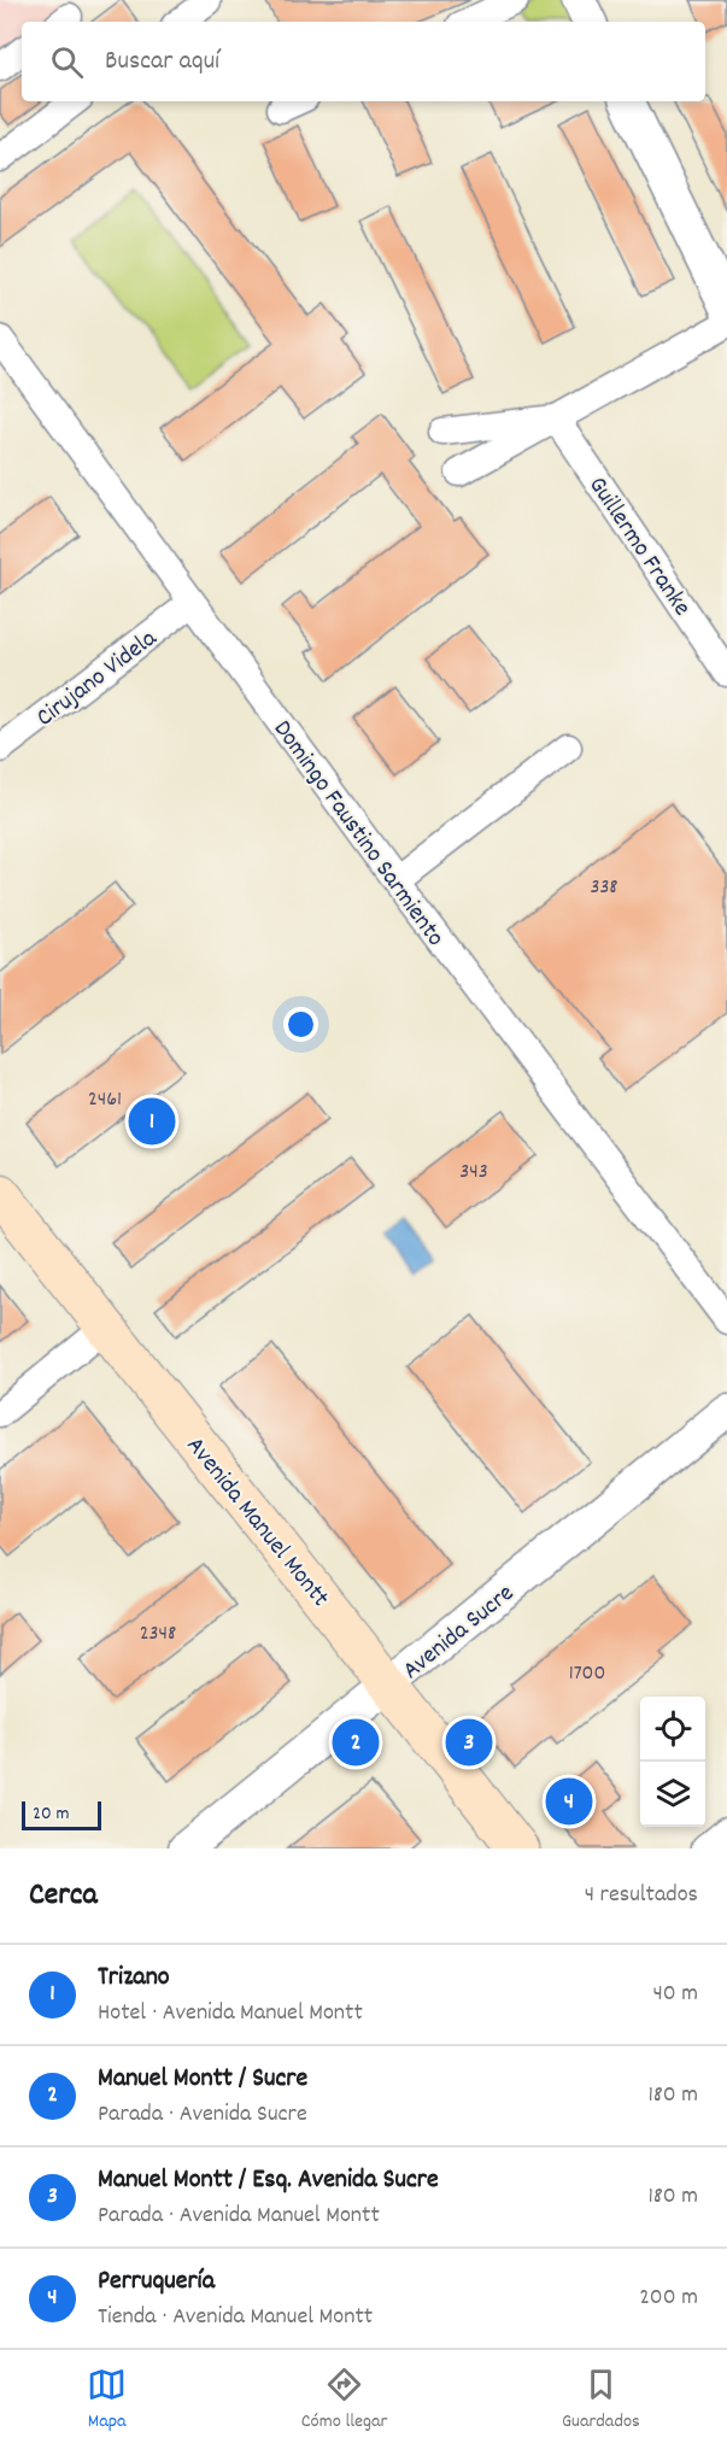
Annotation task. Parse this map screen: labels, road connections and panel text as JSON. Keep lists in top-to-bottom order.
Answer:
{
  "streets": {
    "main road": ["Avenida Manuel Montt"],
    "street": [
      "Guillermo Franke",
      "Cirujano Videla",
      "Domingo Faustino Sarmiento",
      "Avenida Sucre"
    ]
  },
  "crossings": [
    ["Cirujano Videla", "Domingo Faustino Sarmiento"],
    ["Avenida Manuel Montt", "Avenida Sucre"]
  ],
  "house_numbers": [
    "338",
    "2461",
    "343",
    "2348",
    "1700"
  ],
  "scale_bar": "20 m",
  "page": {
    "search": "Buscar aquí",
    "pins": [
      "1",
      "2",
      "3",
      "4"
    ],
    "scale": "20 m",
    "heading": ["Cerca", "4 resultados"],
    "list": [
      {
        "mark": "1",
        "name": "Trizano",
        "note": "Hotel · Avenida Manuel Montt",
        "value": "40 m"
      },
      {
        "mark": "2",
        "name": "Manuel Montt / Sucre",
        "note": "Parada · Avenida Sucre",
        "value": "180 m"
      },
      {
        "mark": "3",
        "name": "Manuel Montt / Esq. Avenida Sucre",
        "note": "Parada · Avenida Manuel Montt",
        "value": "180 m"
      },
      {
        "mark": "4",
        "name": "Perruquería",
        "note": "Tienda · Avenida Manuel Montt",
        "value": "200 m"
      }
    ],
    "nav": ["Mapa", "Cómo llegar", "Guardados"]
  }
}
